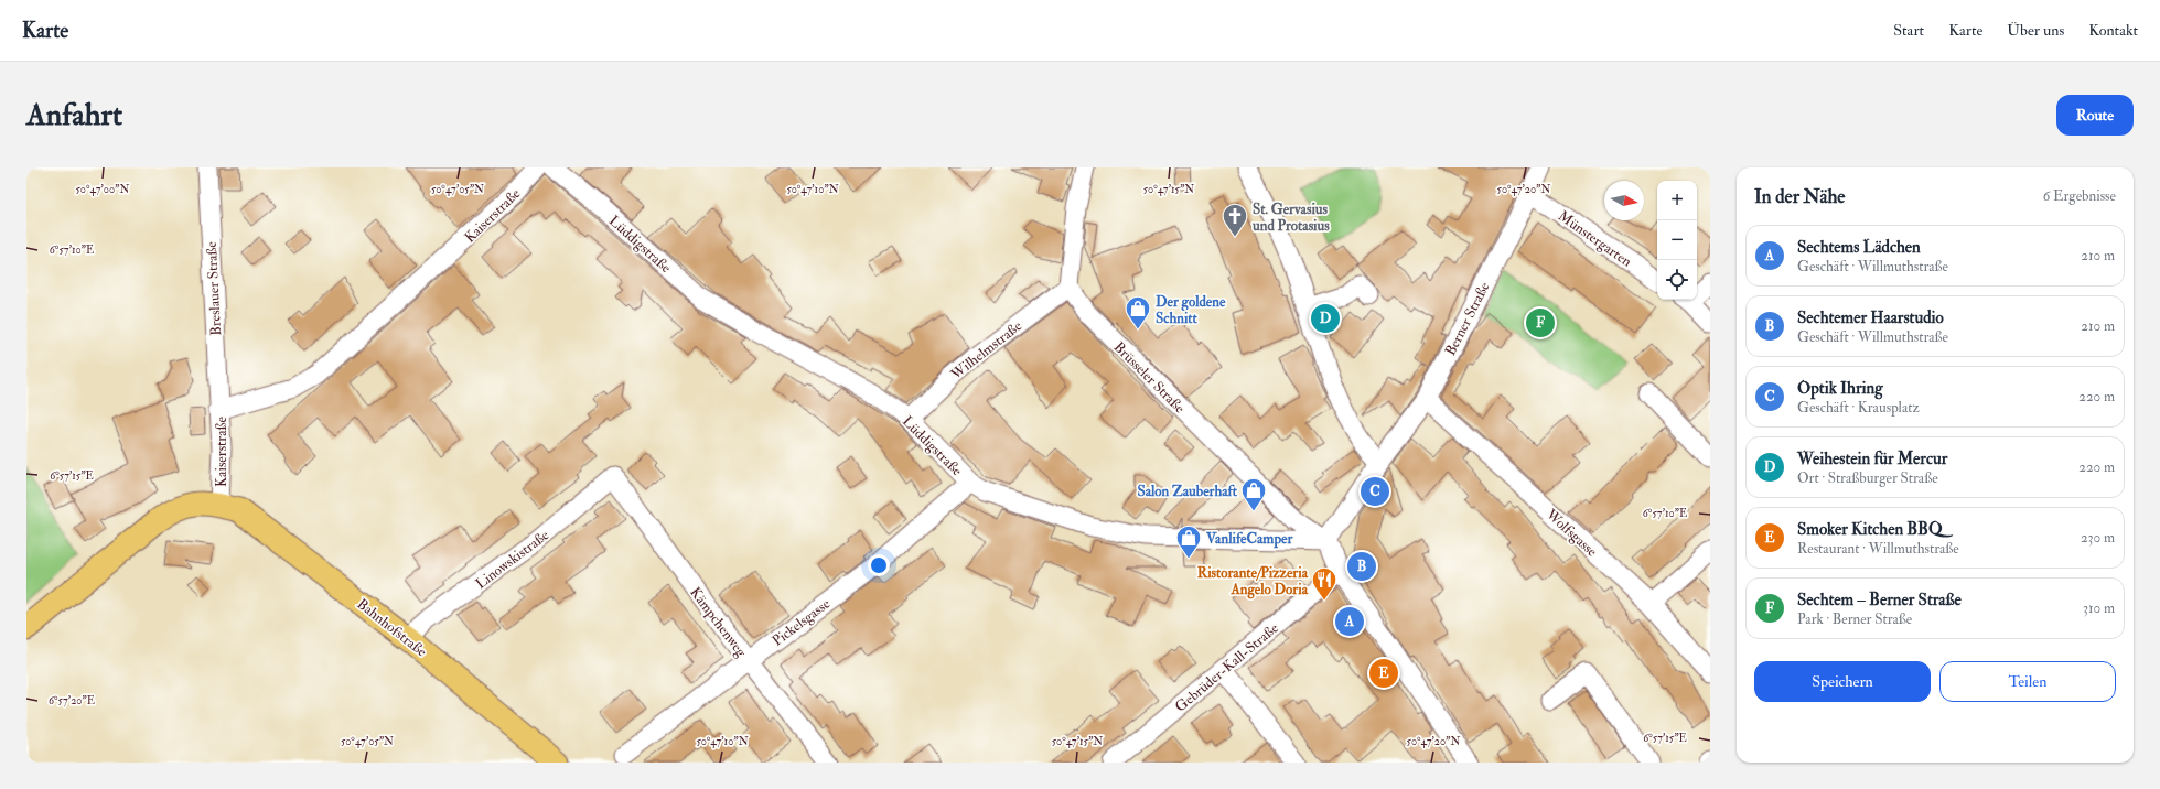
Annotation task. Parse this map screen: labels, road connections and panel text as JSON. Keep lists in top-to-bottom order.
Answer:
{
  "streets": {
    "main road": ["Kaiserstraße", "Bahnhofstraße"],
    "street": [
      "Münstergarten",
      "Lüddigstraße",
      "Breslauer Straße",
      "Berner Straße",
      "Wilhelmstraße",
      "Brüsseler Straße",
      "Wolfsgasse",
      "Linowskistraße",
      "Kämpchenweg",
      "Pickelsgasse",
      "Gebrüder-Kall-Straße"
    ]
  },
  "crossings": [
    ["Kaiserstraße", "Breslauer Straße"],
    ["Kaiserstraße", "Bahnhofstraße"],
    ["Münstergarten", "Berner Straße"],
    ["Lüddigstraße", "Berner Straße"],
    ["Lüddigstraße", "Wilhelmstraße"],
    ["Lüddigstraße", "Brüsseler Straße"],
    ["Lüddigstraße", "Pickelsgasse"],
    ["Berner Straße", "Brüsseler Straße"],
    ["Berner Straße", "Wolfsgasse"],
    ["Wilhelmstraße", "Brüsseler Straße"],
    ["Linowskistraße", "Kämpchenweg"],
    ["Linowskistraße", "Bahnhofstraße"],
    ["Kämpchenweg", "Pickelsgasse"]
  ],
  "places": {
    "church": ["St. Gervasius und Protasius"],
    "shop": ["Der goldene Schnitt", "Salon Zauberhaft", "VanlifeCamper"],
    "restaurant": ["Ristorante/Pizzeria Angelo Doria"]
  },
  "north": "right",
  "page": {
    "header": "Karte",
    "nav": [
      "Start",
      "Karte",
      "Über uns",
      "Kontakt"
    ],
    "buttons": [
      "Route",
      ["Speichern", "Teilen"]
    ],
    "title": "Anfahrt",
    "heading": ["In der Nähe", "6 Ergebnisse"],
    "map_buttons": ["+", "−"],
    "list": [
      {
        "mark": "A",
        "name": "Sechtems Lädchen",
        "note": "Geschäft · Willmuthstraße",
        "value": "210 m"
      },
      {
        "mark": "B",
        "name": "Sechtemer Haarstudio",
        "note": "Geschäft · Willmuthstraße",
        "value": "210 m"
      },
      {
        "mark": "C",
        "name": "Optik Ihring",
        "note": "Geschäft · Krausplatz",
        "value": "220 m"
      },
      {
        "mark": "D",
        "name": "Weihestein für Mercur",
        "note": "Ort · Straßburger Straße",
        "value": "220 m"
      },
      {
        "mark": "E",
        "name": "Smoker Kitchen BBQ",
        "note": "Restaurant · Willmuthstraße",
        "value": "230 m"
      },
      {
        "mark": "F",
        "name": "Sechtem – Berner Straße",
        "note": "Park · Berner Straße",
        "value": "310 m"
      }
    ],
    "pins": [
      "D",
      "F",
      "C",
      "B",
      "A",
      "E"
    ]
  },
  "coordinates": [
    "50°47'05\"N",
    "50°47'10\"N",
    "50°47'15\"N",
    "50°47'00\"N",
    "50°47'20\"N",
    "6°57'10\"E",
    "6°57'15\"E",
    "6°57'20\"E"
  ]
}
